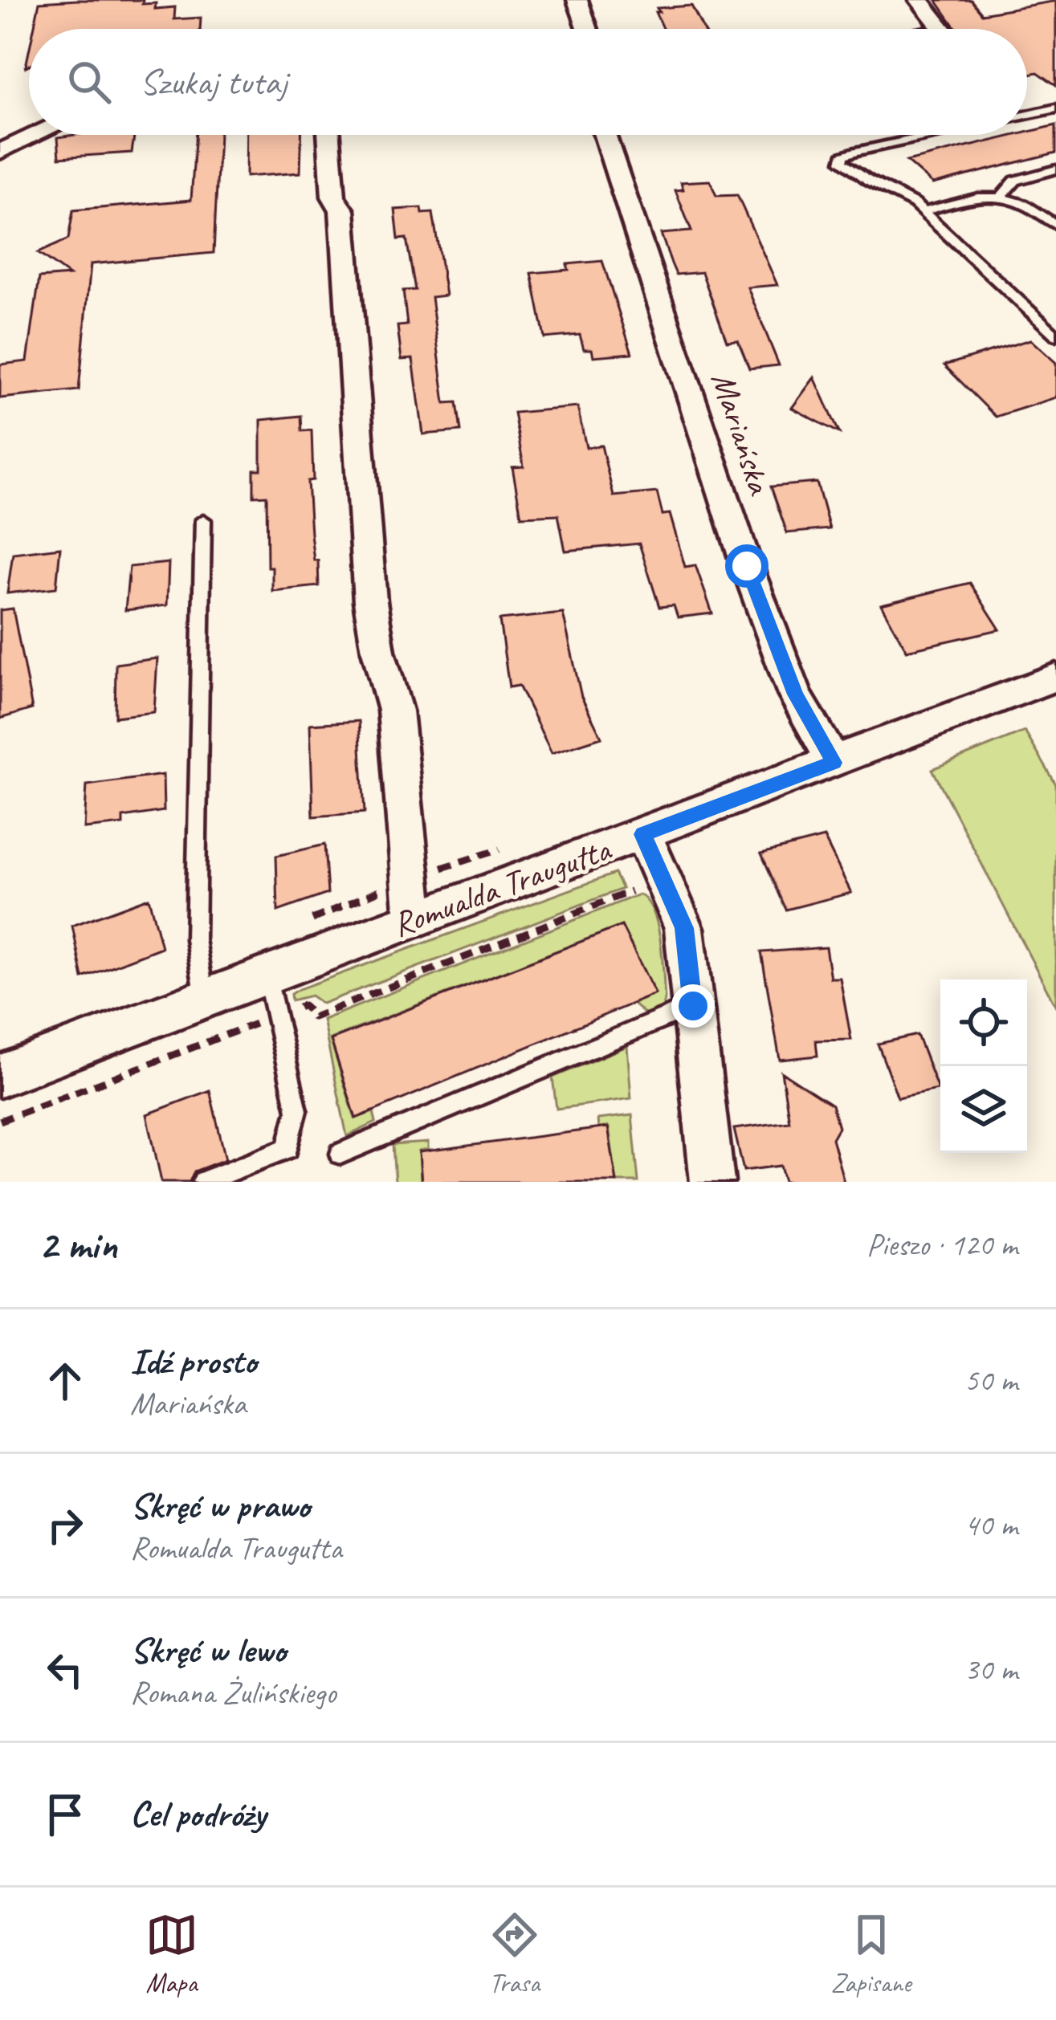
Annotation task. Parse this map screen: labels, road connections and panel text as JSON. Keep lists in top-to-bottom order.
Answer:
{
  "streets": {
    "street": ["Mariańska", "Romualda Traugutta"]
  },
  "crossings": [
    ["Mariańska", "Romualda Traugutta"]
  ],
  "page": {
    "search": "Szukaj tutaj",
    "heading": ["2 min", "Pieszo · 120 m"],
    "list": [
      ["Idź prosto", "Mariańska", "50 m"],
      ["Skręć w prawo", "Romualda Traugutta", "40 m"],
      ["Skręć w lewo", "Romana Żulińskiego", "30 m"],
      "Cel podróży"
    ],
    "nav": ["Mapa", "Trasa", "Zapisane"]
  }
}
